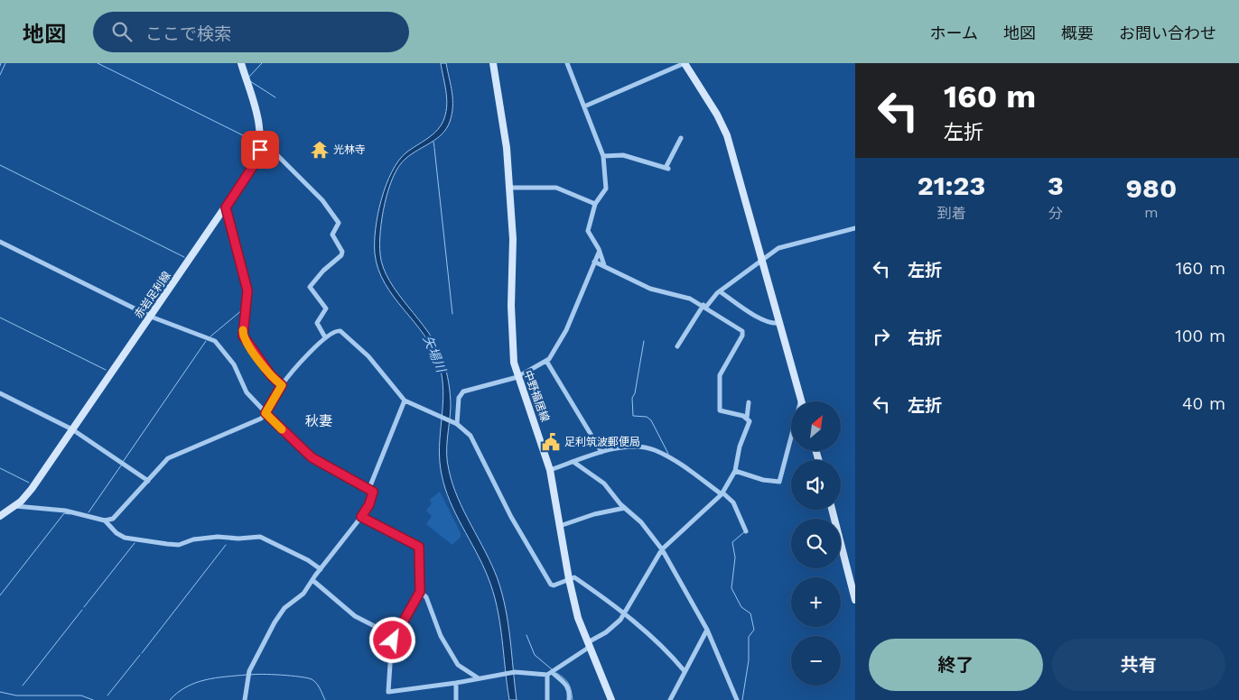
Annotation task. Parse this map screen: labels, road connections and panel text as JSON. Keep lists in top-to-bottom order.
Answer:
{
  "streets": {
    "main road": ["赤岩足利線", "中野福居線"]
  },
  "districts": ["秋妻"],
  "water": ["矢場川"],
  "places": {
    "temple": ["光林寺"],
    "public building": ["足利筑波郵便局"]
  },
  "north": "top right",
  "page": {
    "header": "地図",
    "search": "ここで検索",
    "nav": [
      "ホーム",
      "地図",
      "概要",
      "お問い合わせ"
    ],
    "turn": ["160 m", "左折"],
    "eta": [
      "21:23",
      "到着",
      "3",
      "分",
      "980",
      "m"
    ],
    "list": [
      {
        "name": "左折",
        "value": "160 m"
      },
      {
        "name": "右折",
        "value": "100 m"
      },
      {
        "name": "左折",
        "value": "40 m"
      }
    ],
    "map_buttons": ["+", "−"],
    "buttons": ["終了", "共有"]
  }
}
